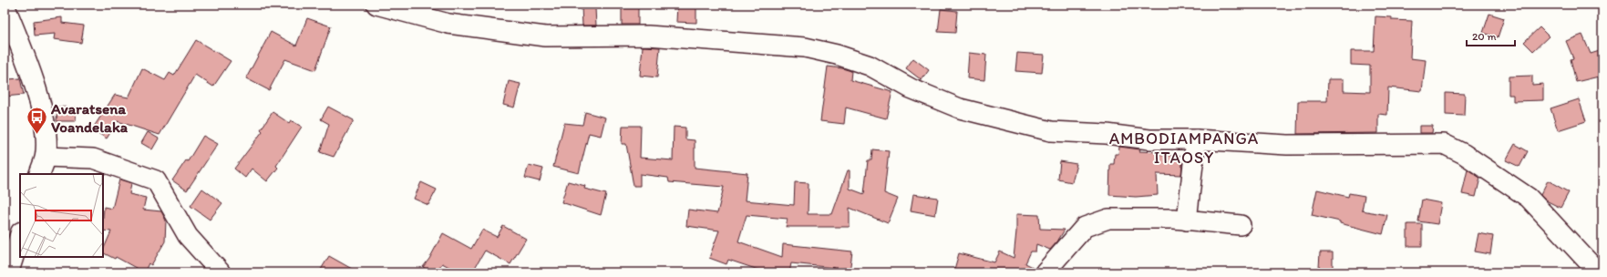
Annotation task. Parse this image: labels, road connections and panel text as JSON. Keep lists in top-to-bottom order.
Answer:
{
  "districts": ["AMBODIAMPANGA ITAOSY"],
  "places": {
    "bus stop": ["Avaratsena Voandelaka"]
  },
  "scale_bar": "20 m"
}
